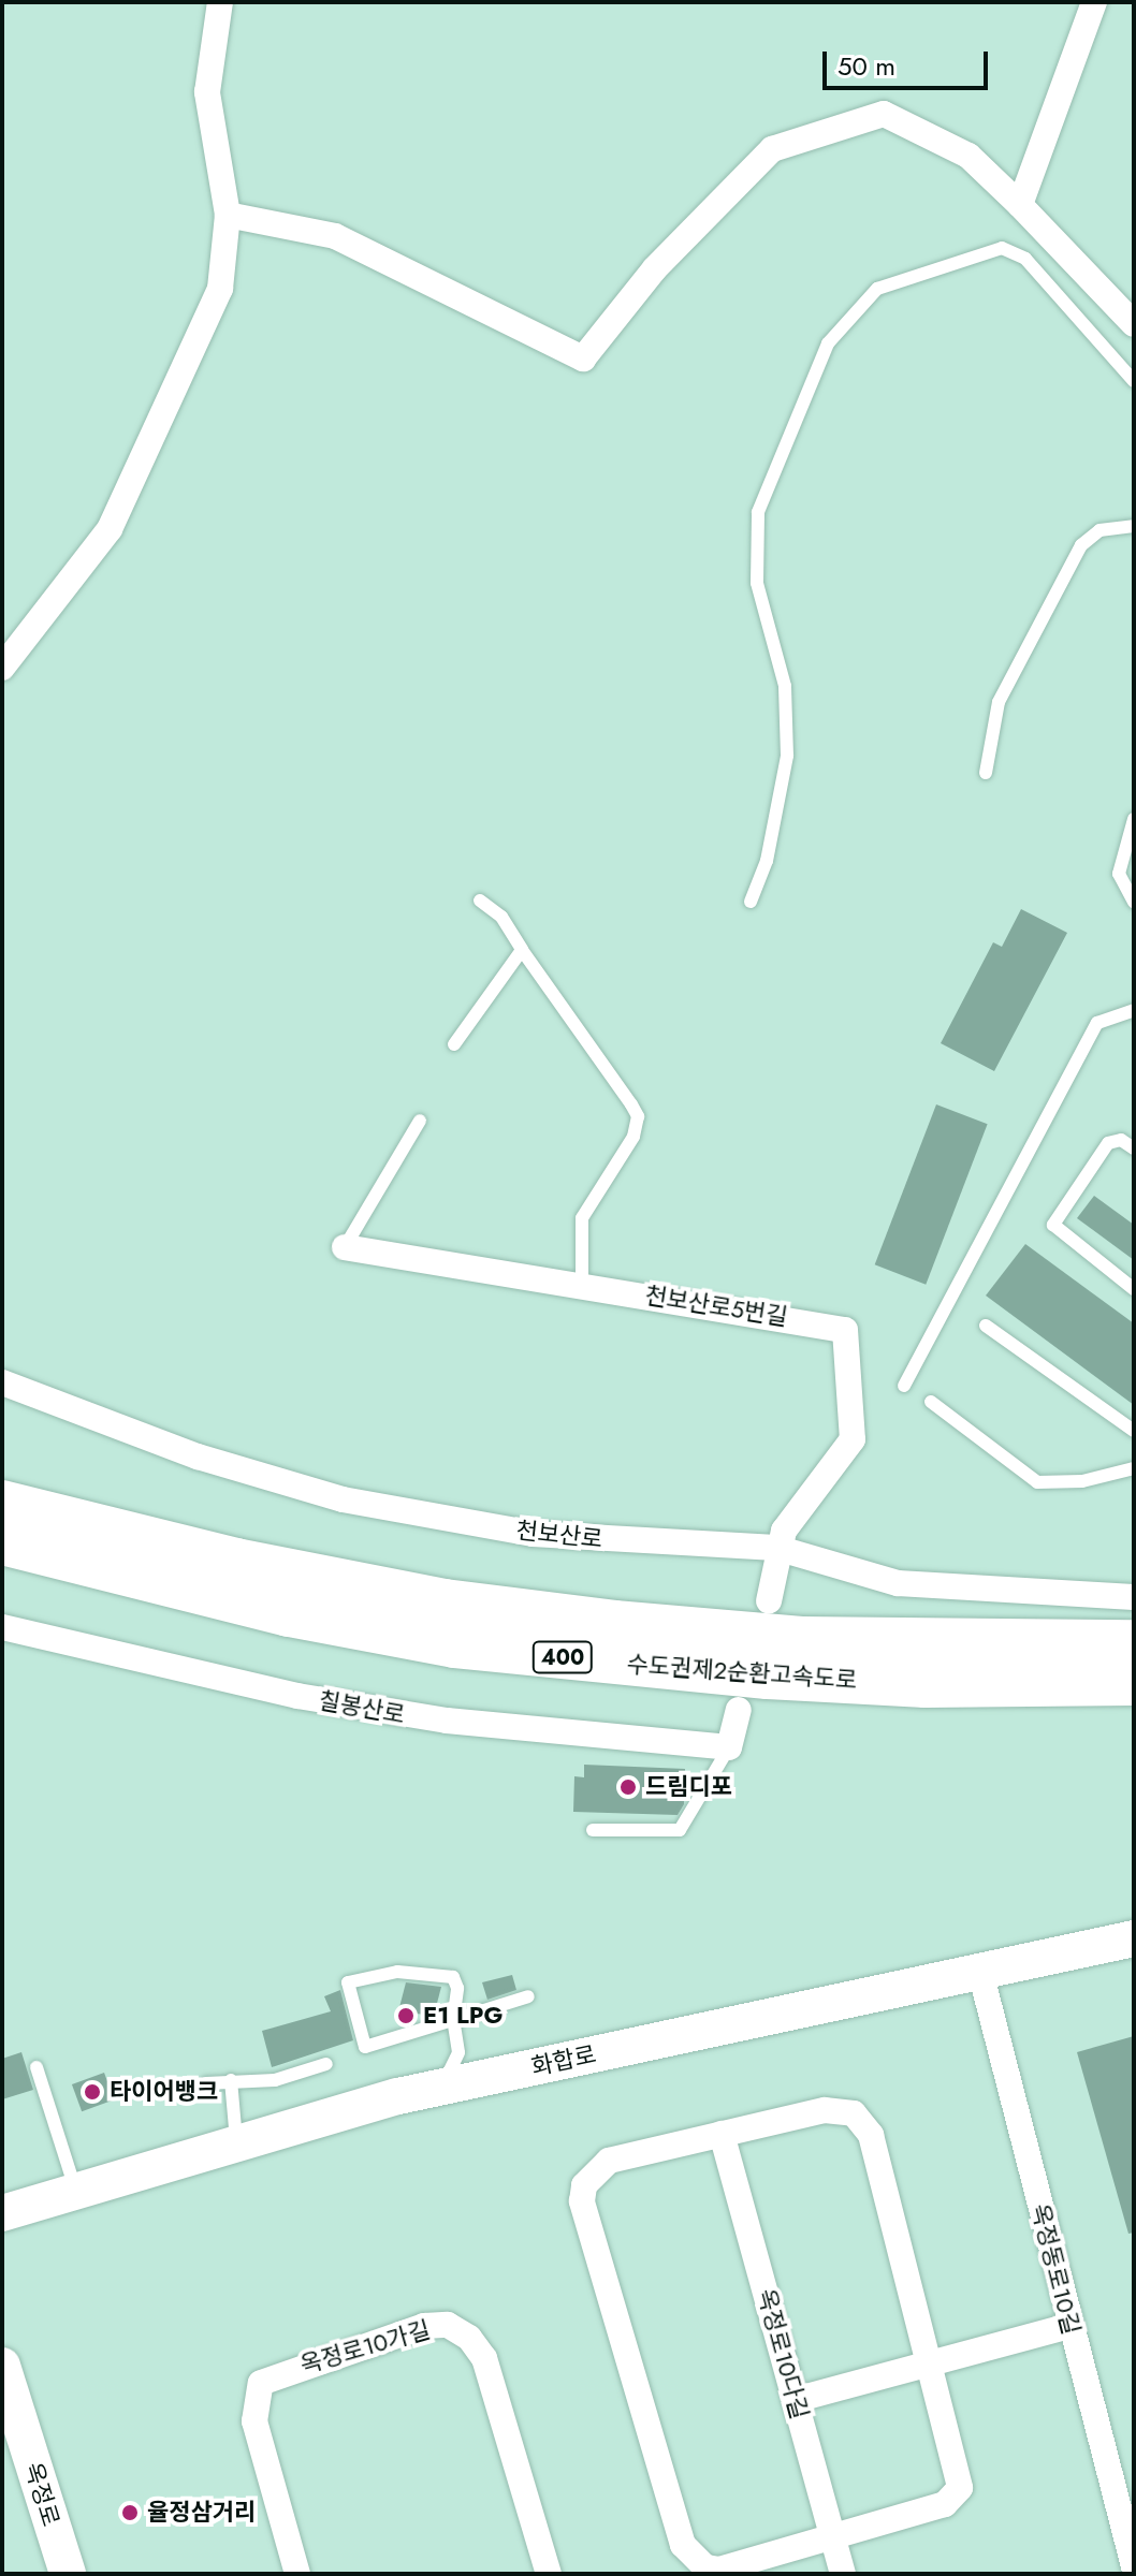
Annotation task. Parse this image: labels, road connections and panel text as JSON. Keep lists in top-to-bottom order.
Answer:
{
  "streets": {
    "highway": ["400", "수도권제2순환고속도로"],
    "main road": ["화합로", "옥정로"],
    "street": [
      "천보산로5번길",
      "천보산로",
      "칠봉산로",
      "옥정동로10길",
      "옥정로10가길",
      "옥정로10다길"
    ]
  },
  "crossings": [
    ["천보산로5번길", "천보산로"],
    ["화합로", "옥정동로10길"]
  ],
  "places": [
    "드림디포",
    "E1 LPG",
    "타이어뱅크",
    "율정삼거리"
  ],
  "scale_bar": "50 m"
}
